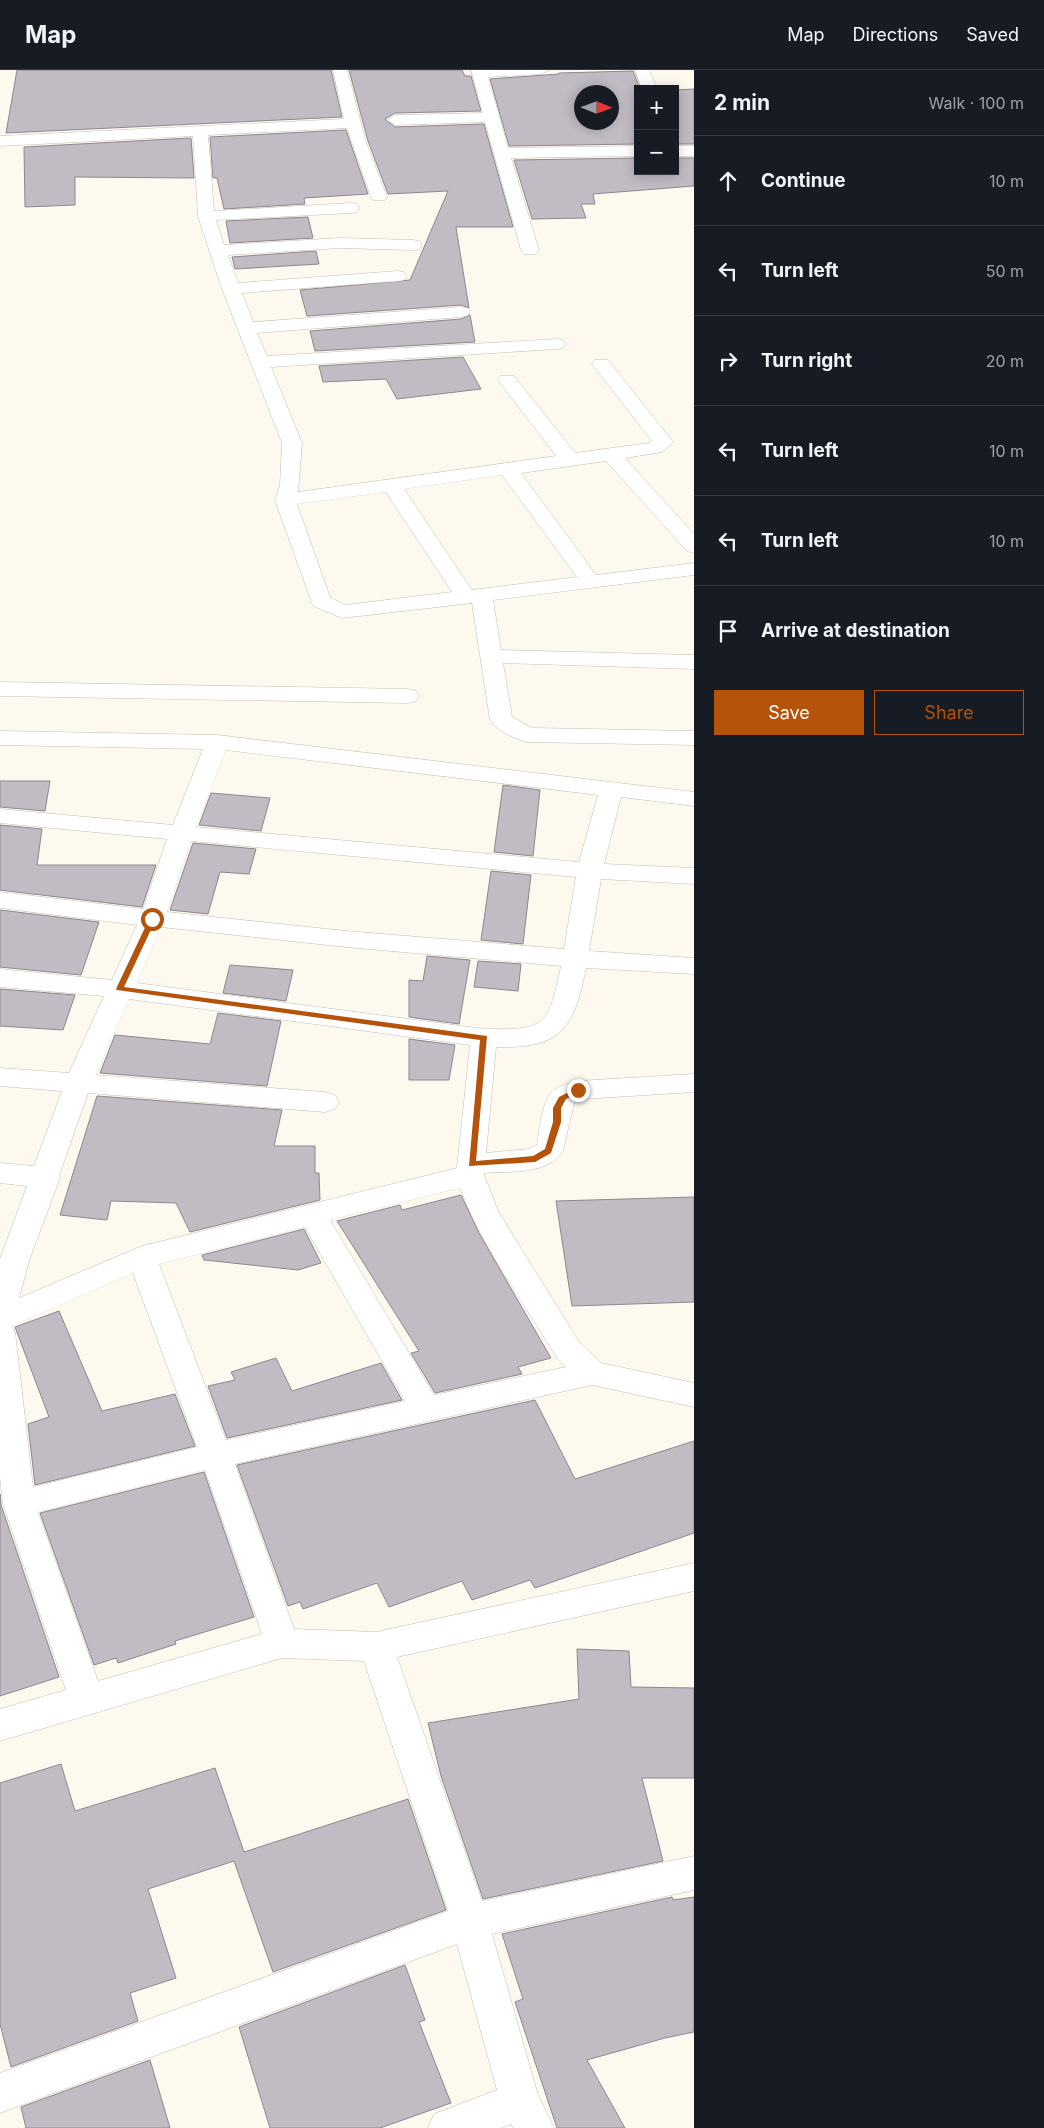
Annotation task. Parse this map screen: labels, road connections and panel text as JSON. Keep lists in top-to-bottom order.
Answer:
{
  "north": "right",
  "page": {
    "header": "Map",
    "nav": ["Map", "Directions", "Saved"],
    "heading": ["2 min", "Walk · 100 m"],
    "map_buttons": ["+", "−"],
    "list": [
      ["Continue", "10 m"],
      ["Turn left", "50 m"],
      ["Turn right", "20 m"],
      ["Turn left", "10 m"],
      ["Turn left", "10 m"],
      "Arrive at destination"
    ],
    "buttons": ["Save", "Share"]
  }
}
